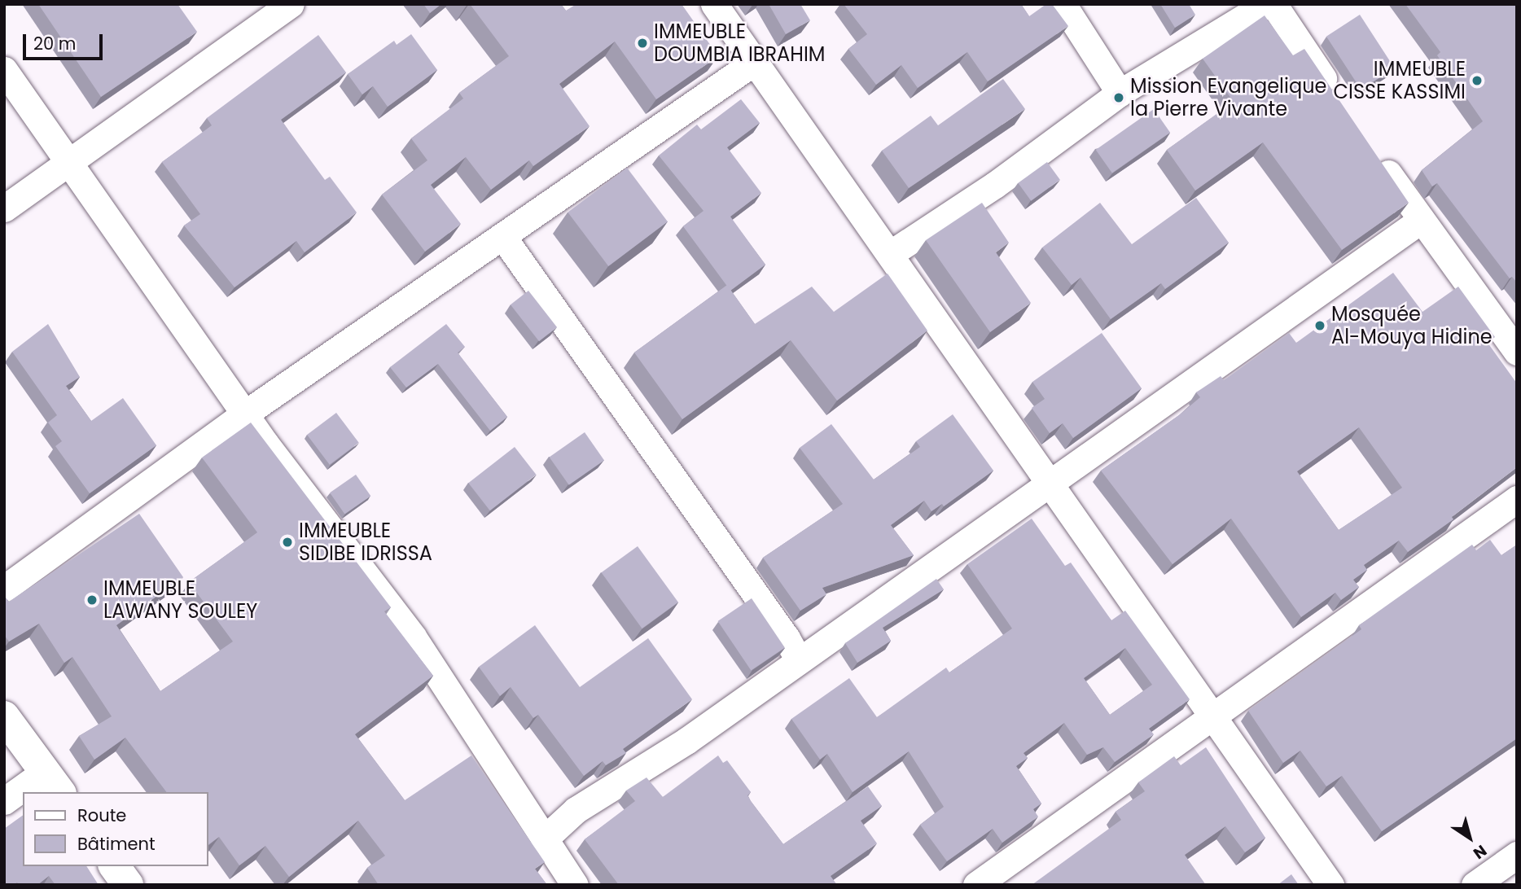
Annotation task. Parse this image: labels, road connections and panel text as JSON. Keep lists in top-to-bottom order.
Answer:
{
  "places": [
    "IMMEUBLE DOUMBIA IBRAHIM",
    "IMMEUBLE CISSE KASSIMI",
    "Mission Evangelique la Pierre Vivante",
    "Mosquée Al-Mouya Hidine",
    "IMMEUBLE SIDIBE IDRISSA",
    "IMMEUBLE LAWANY SOULEY"
  ],
  "legend": ["Route", "Bâtiment"],
  "scale_bar": "20 m",
  "north": "bottom right"
}
